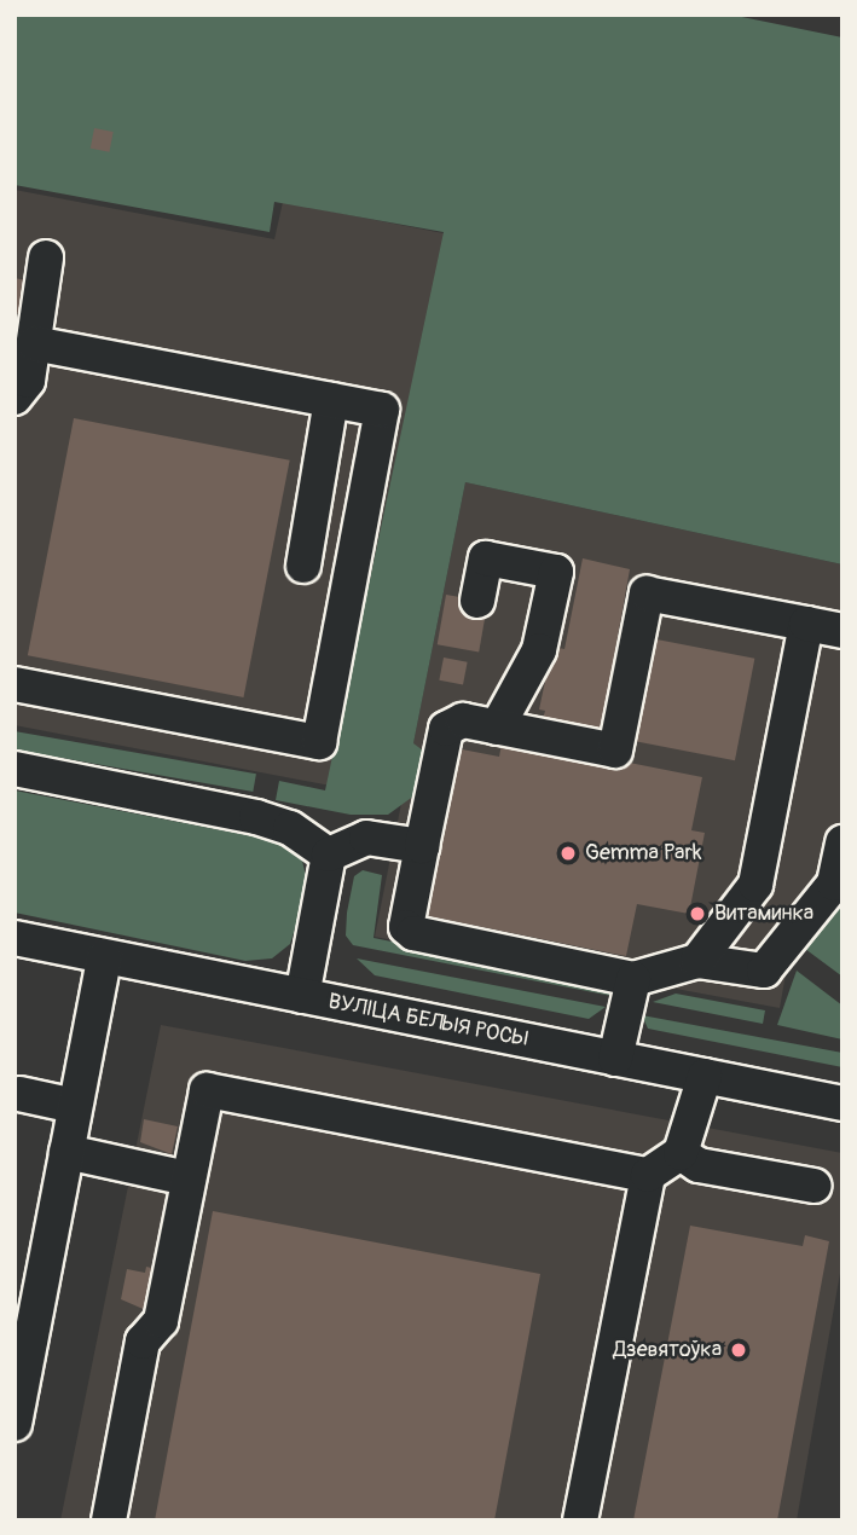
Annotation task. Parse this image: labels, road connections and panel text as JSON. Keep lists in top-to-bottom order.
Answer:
{
  "streets": {
    "street": ["ВУЛІЦА БЕЛЫЯ РОСЫ"]
  },
  "places": ["Gemma Park", "Витаминка", "Дзевятоўка"]
}
